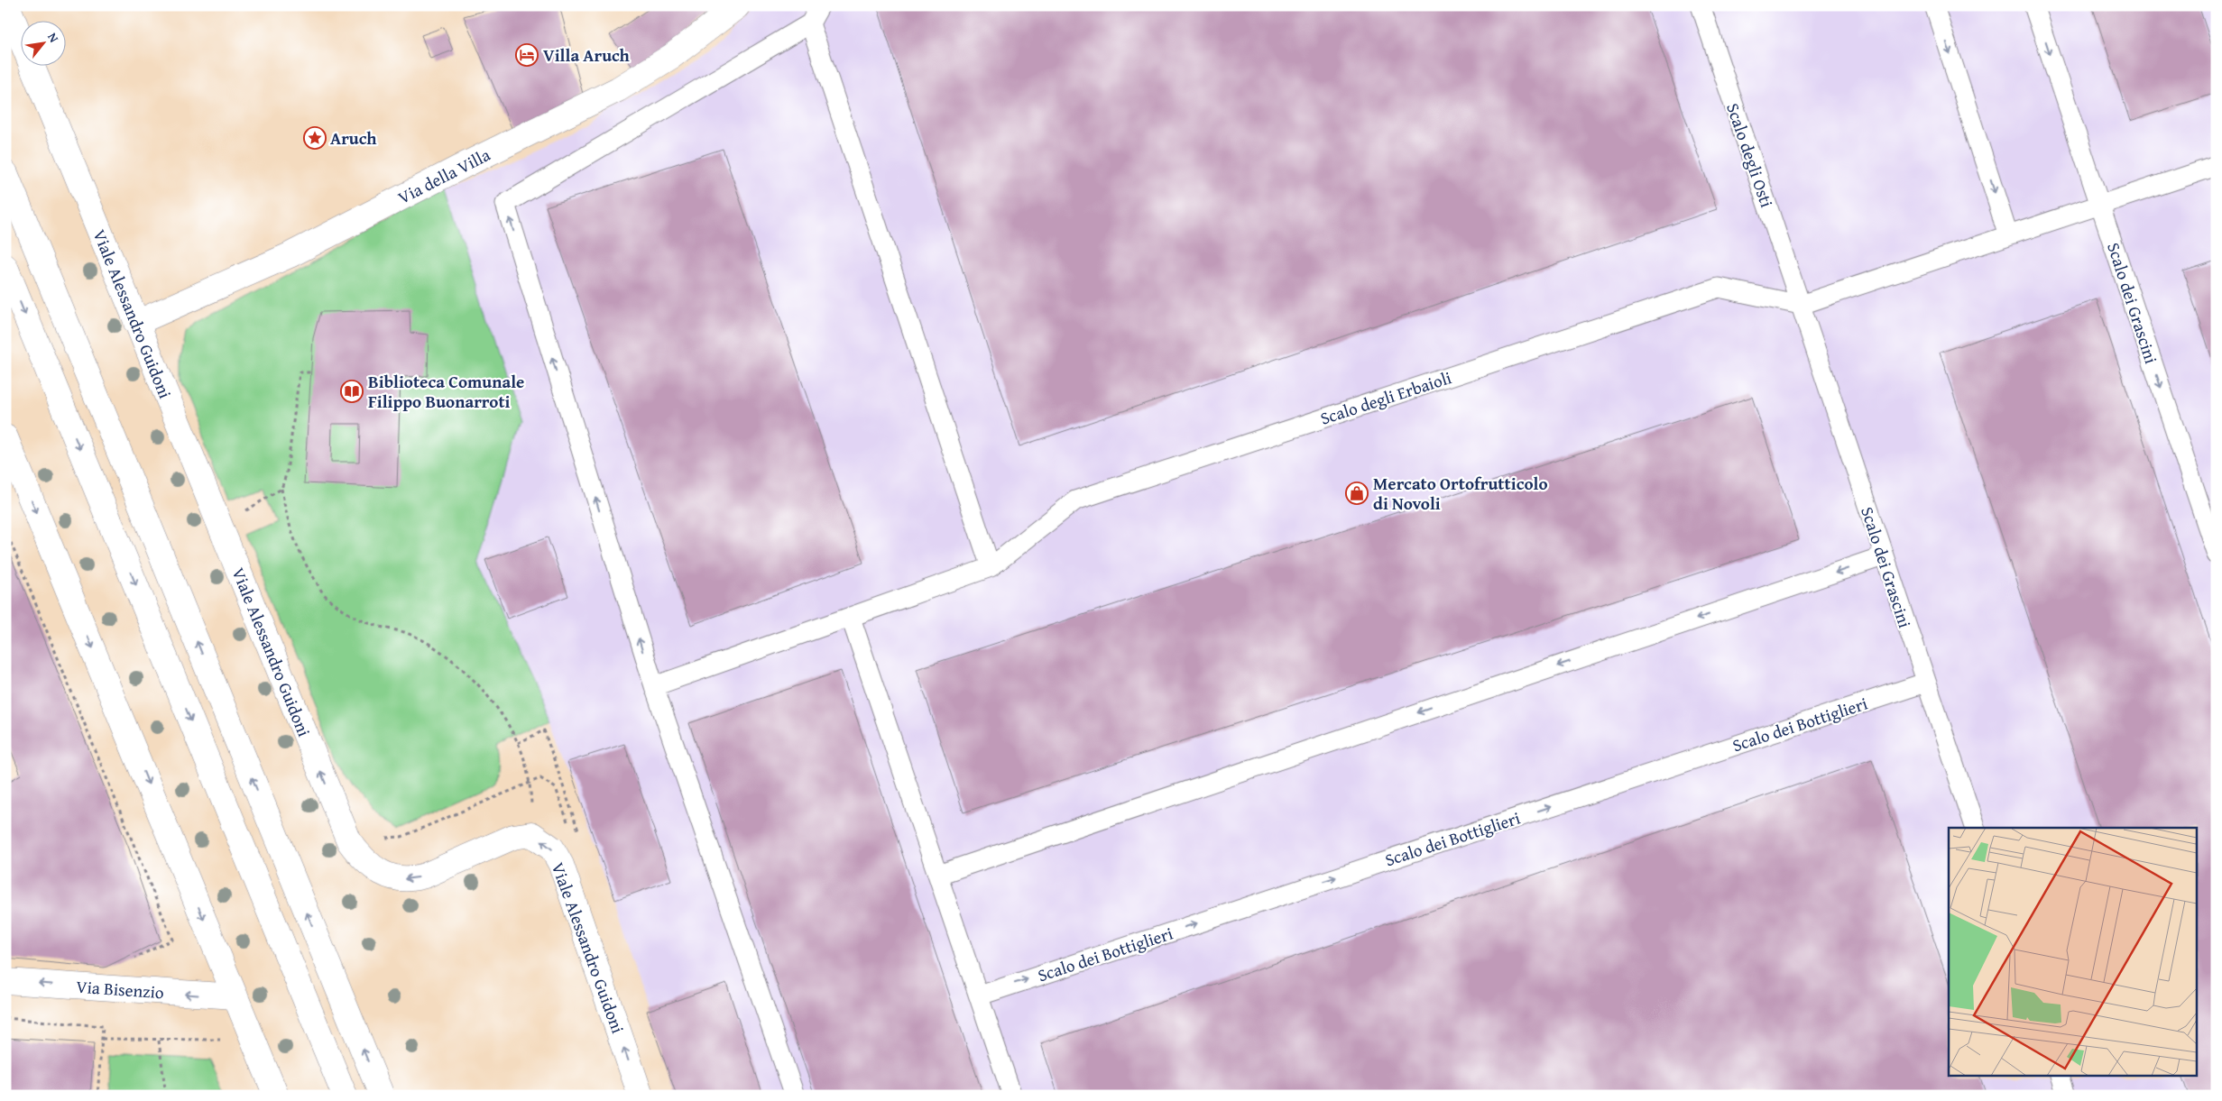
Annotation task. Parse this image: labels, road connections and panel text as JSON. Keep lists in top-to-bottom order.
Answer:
{
  "streets": {
    "street": ["Via della Villa", "Viale Alessandro Guidoni", "Via Bisenzio"],
    "lane": [
      "Scalo degli Osti",
      "Scalo dei Grascini",
      "Scalo degli Erbaioli",
      "Scalo dei Bottiglieri"
    ]
  },
  "crossings": [
    ["Scalo degli Osti", "Scalo dei Grascini"],
    ["Scalo degli Osti", "Scalo degli Erbaioli"],
    ["Via della Villa", "Viale Alessandro Guidoni"],
    ["Scalo dei Grascini", "Scalo degli Erbaioli"],
    ["Scalo dei Grascini", "Scalo dei Bottiglieri"]
  ],
  "one_way": ["Via Bisenzio"],
  "places": {
    "hotel": ["Villa Aruch"],
    "place": ["Aruch"],
    "library": ["Biblioteca Comunale Filippo Buonarroti"],
    "shop": ["Mercato Ortofrutticolo di Novoli"]
  },
  "north": "top right"
}
